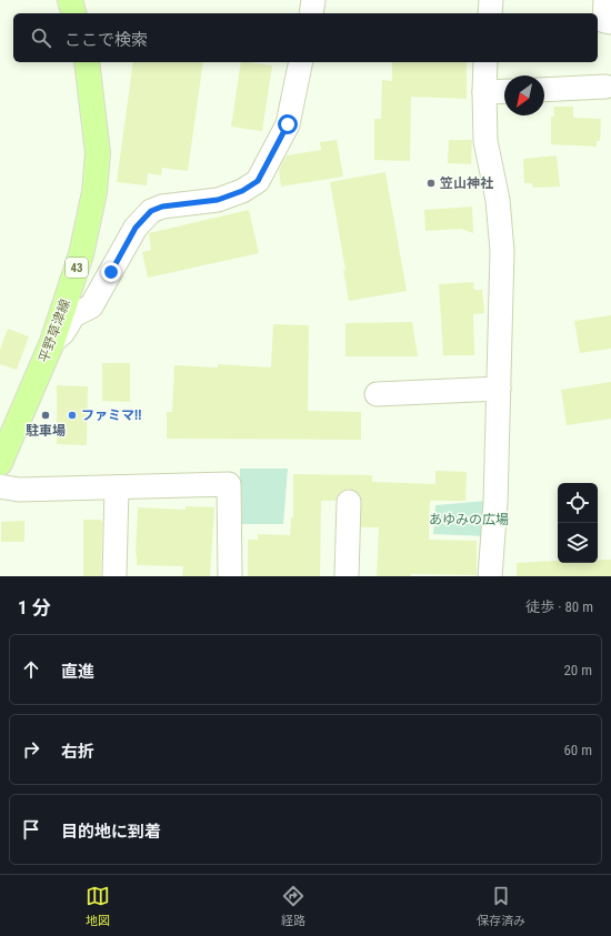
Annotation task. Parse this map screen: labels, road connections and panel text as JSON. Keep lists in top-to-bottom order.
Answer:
{
  "streets": {
    "main road": ["43", "平野草津線"]
  },
  "parks": ["あゆみの広場"],
  "places": ["笠山神社", "駐車場", "ファミマ!!"],
  "north": "bottom left",
  "page": {
    "search": "ここで検索",
    "heading": ["1 分", "徒歩 · 80 m"],
    "list": [
      ["直進", "20 m"],
      ["右折", "60 m"],
      "目的地に到着"
    ],
    "nav": ["地図", "経路", "保存済み"]
  }
}
